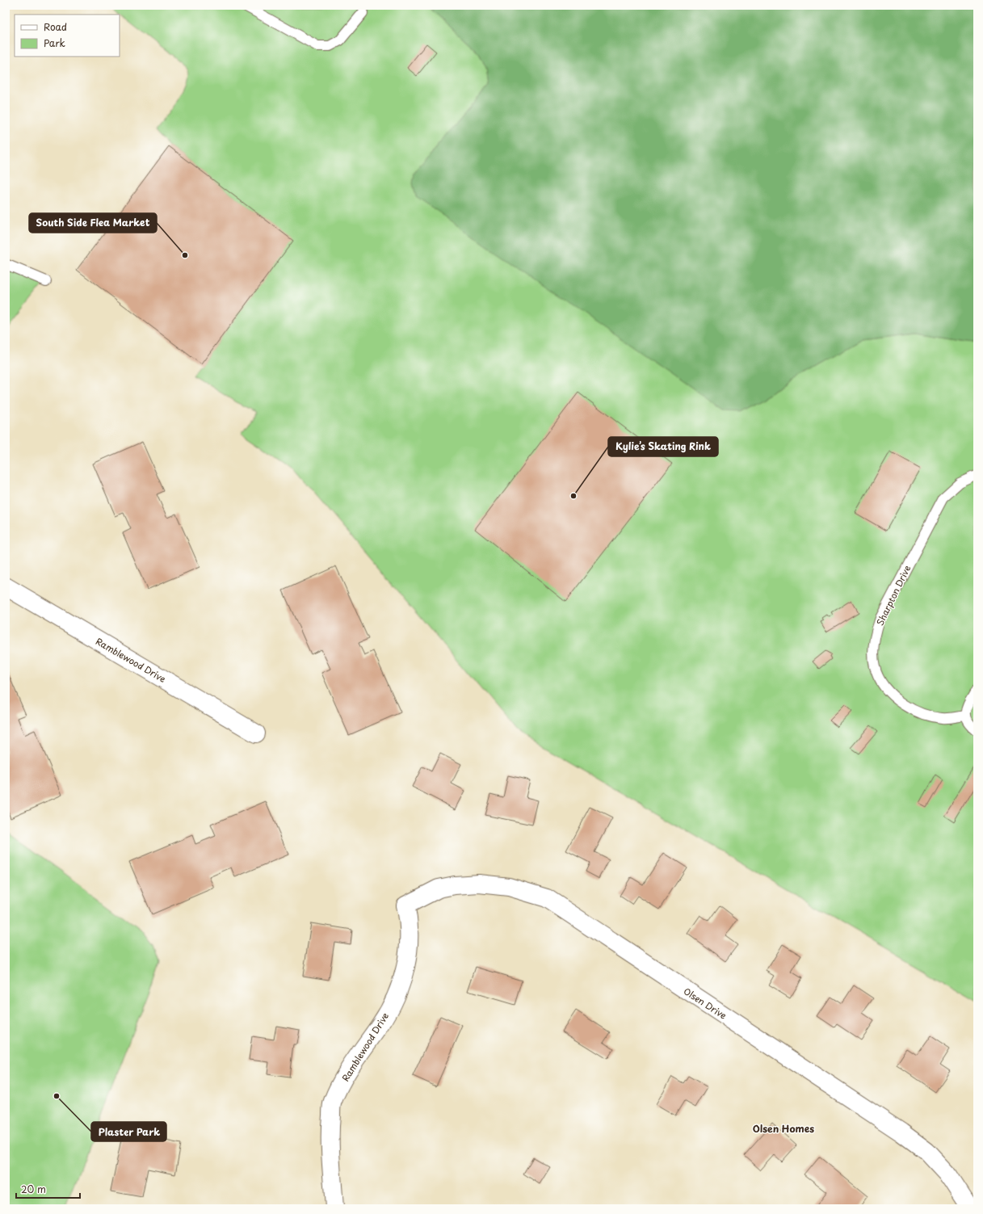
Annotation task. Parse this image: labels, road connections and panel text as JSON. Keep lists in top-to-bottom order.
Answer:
{
  "streets": {
    "street": ["Ramblewood Drive", "Olsen Drive"],
    "lane": ["Sharpton Drive"]
  },
  "crossings": [
    ["Ramblewood Drive", "Olsen Drive"]
  ],
  "districts": ["Olsen Homes"],
  "places": ["South Side Flea Market", "Kylie’s Skating Rink", "Plaster Park"],
  "legend": ["Road", "Park"],
  "scale_bar": "20 m"
}
